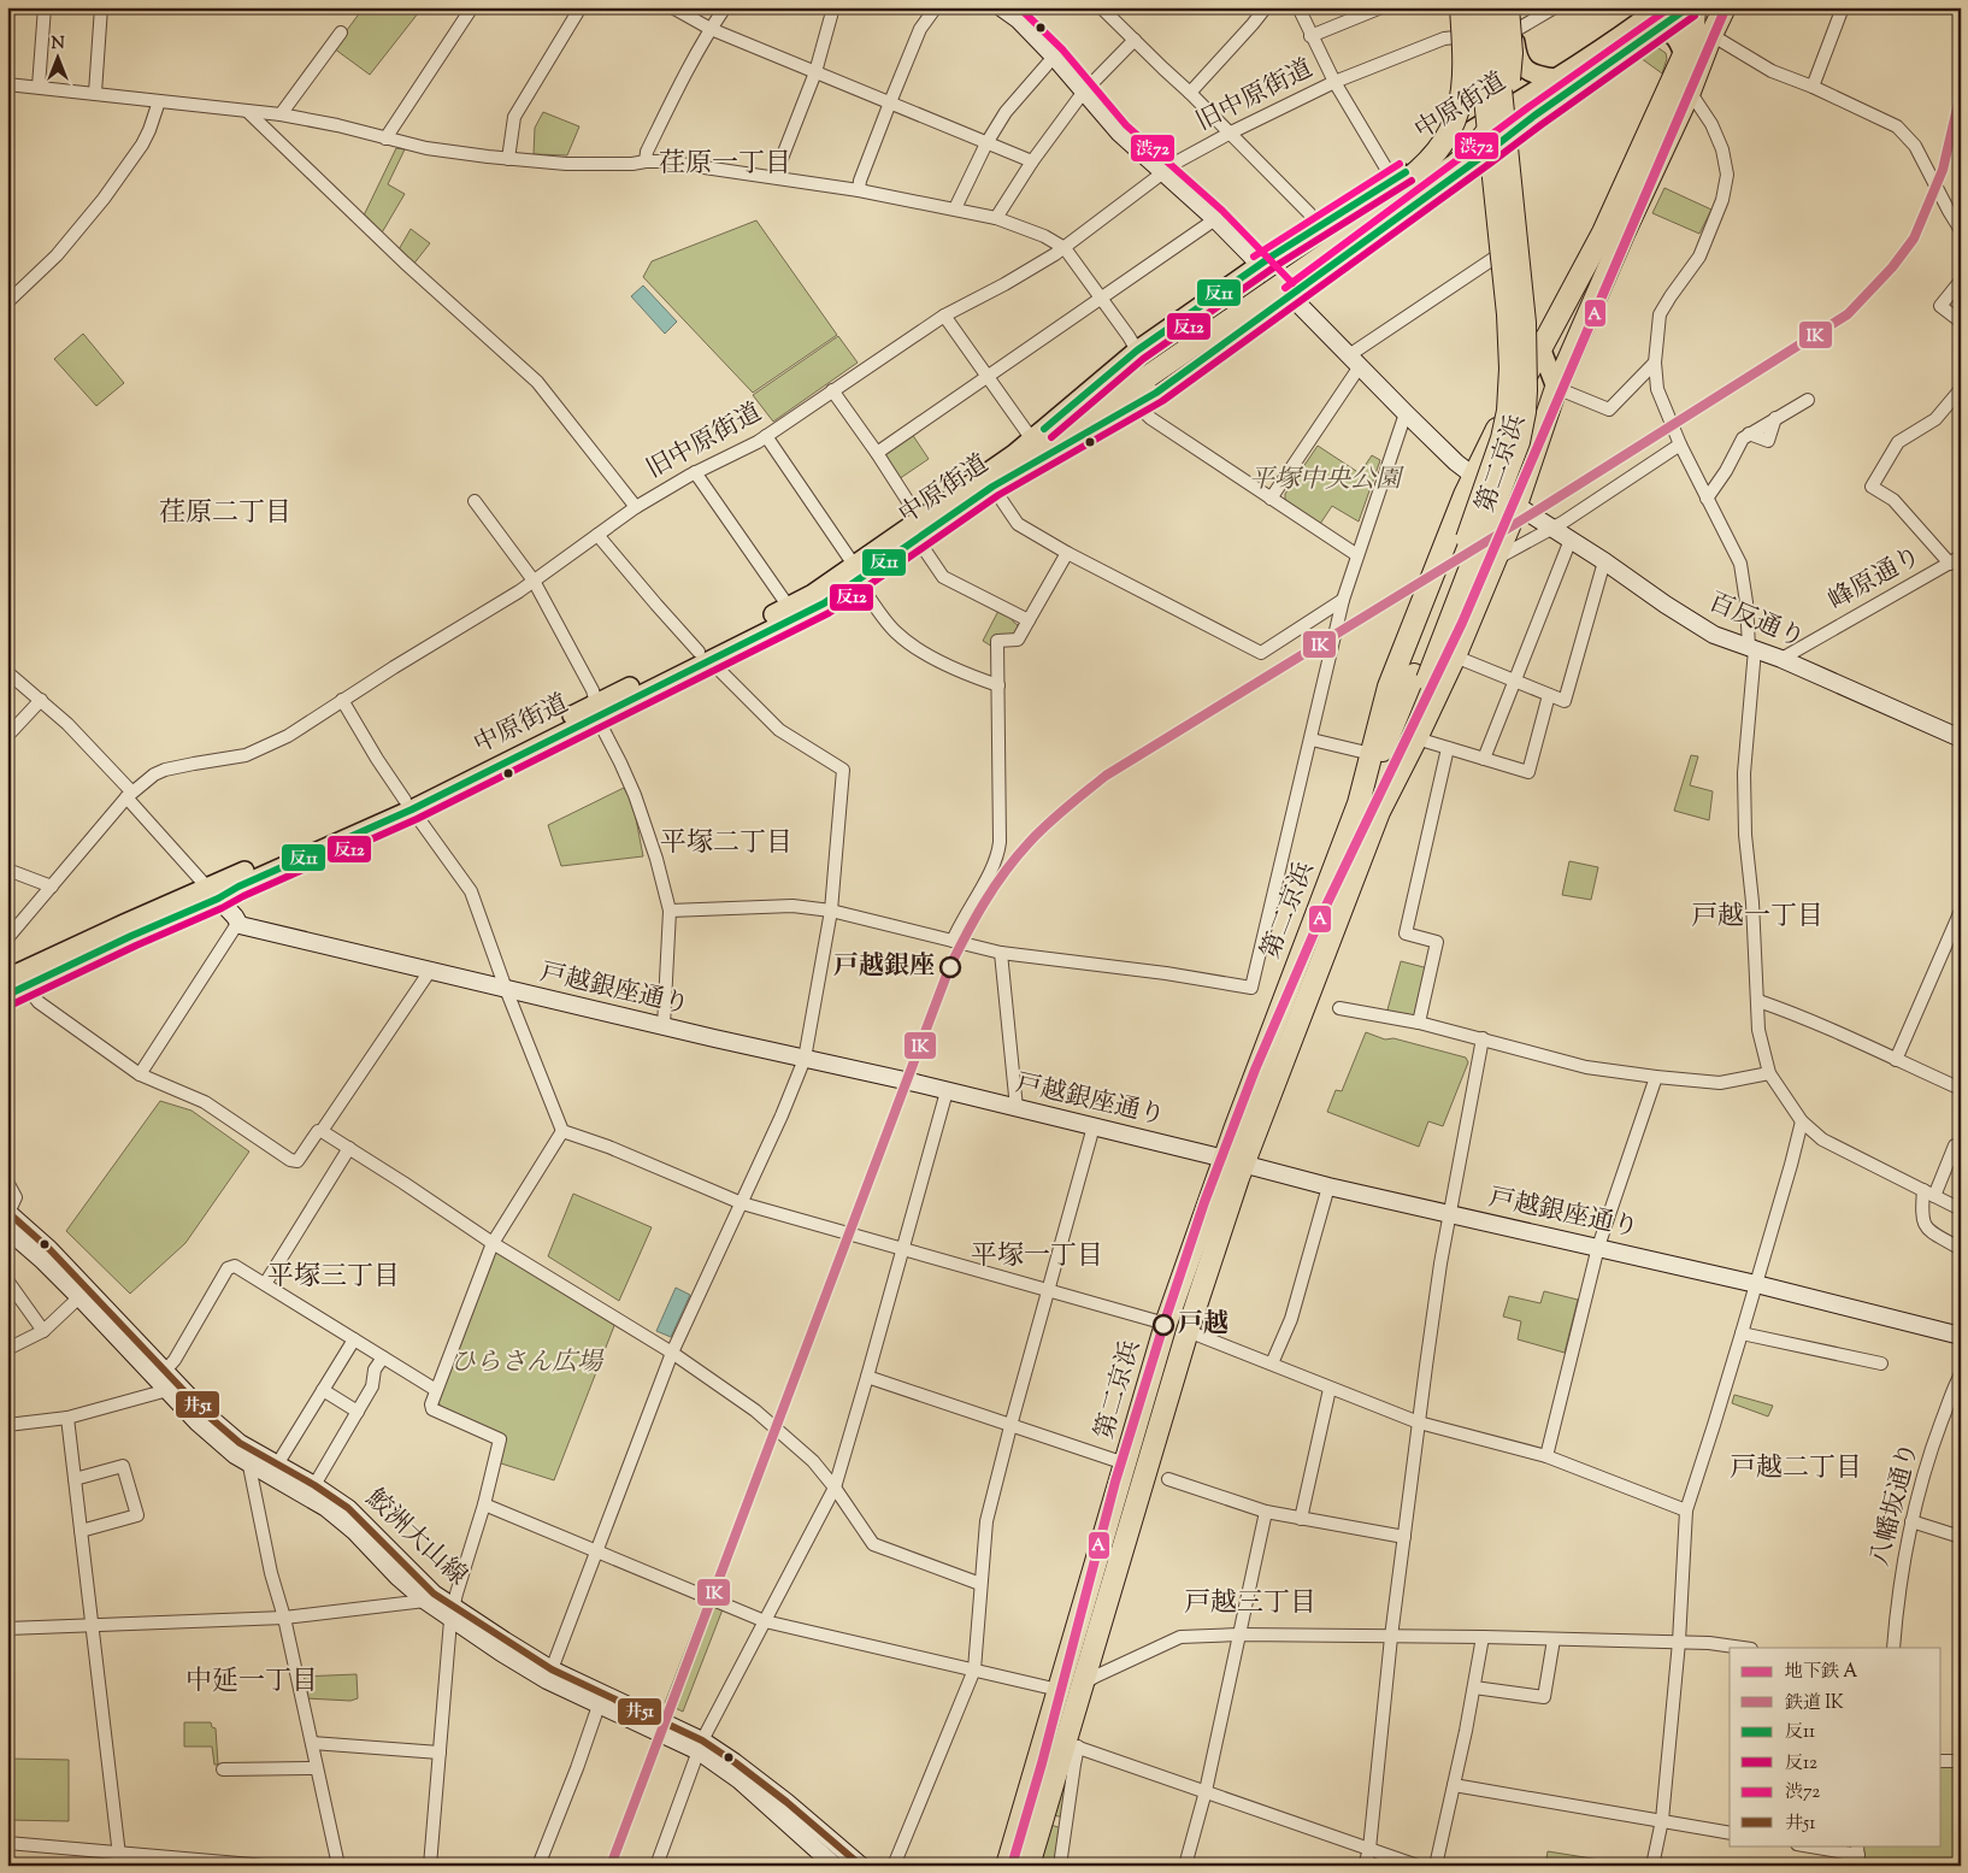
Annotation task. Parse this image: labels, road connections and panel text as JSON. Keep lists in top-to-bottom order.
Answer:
{
  "streets": {
    "highway": ["第二京浜"],
    "main road": ["中原街道"],
    "street": [
      "旧中原街道",
      "峰原通り",
      "百反通り",
      "戸越銀座通り",
      "八幡坂通り",
      "鮫洲大山線"
    ]
  },
  "crossings": [
    ["旧中原街道", "百反通り"],
    ["中原街道", "百反通り"],
    ["第二京浜", "百反通り"],
    ["第二京浜", "戸越銀座通り"],
    ["峰原通り", "百反通り"]
  ],
  "districts": [
    "荏原一丁目",
    "荏原二丁目",
    "平塚二丁目",
    "戸越一丁目",
    "平塚一丁目",
    "平塚三丁目",
    "戸越二丁目",
    "戸越三丁目",
    "中延一丁目"
  ],
  "parks": ["平塚中央公園", "ひらさん広場"],
  "places": ["戸越銀座", "戸越"],
  "lines": [
    "metro line A",
    "transit line 反11",
    "transit line 渋72",
    "transit line 反12",
    "rail line IK",
    "transit line 井51"
  ],
  "legend": [
    "地下鉄 A",
    "鉄道 IK",
    "反11",
    "反12",
    "渋72",
    "井51"
  ],
  "north": "top"
}
